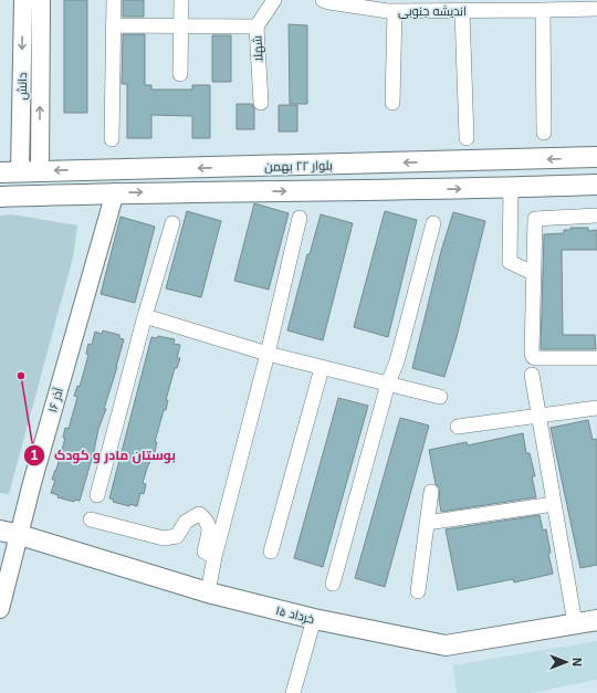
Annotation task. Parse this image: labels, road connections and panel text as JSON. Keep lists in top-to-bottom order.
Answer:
{
  "streets": {
    "main road": ["بلوار ۲۲ بهمن", "۱۵ خرداد"],
    "street": [
      "اندیشه جنوبی",
      "شهلا",
      "دانش",
      "۱۶ آذر"
    ]
  },
  "crossings": [
    ["دانش", "بلوار ۲۲ بهمن"],
    ["بلوار ۲۲ بهمن", "۱۶ آذر"],
    ["۱۶ آذر", "۱۵ خرداد"]
  ],
  "places": ["بوستان مادر و کودک"],
  "north": "right"
}
